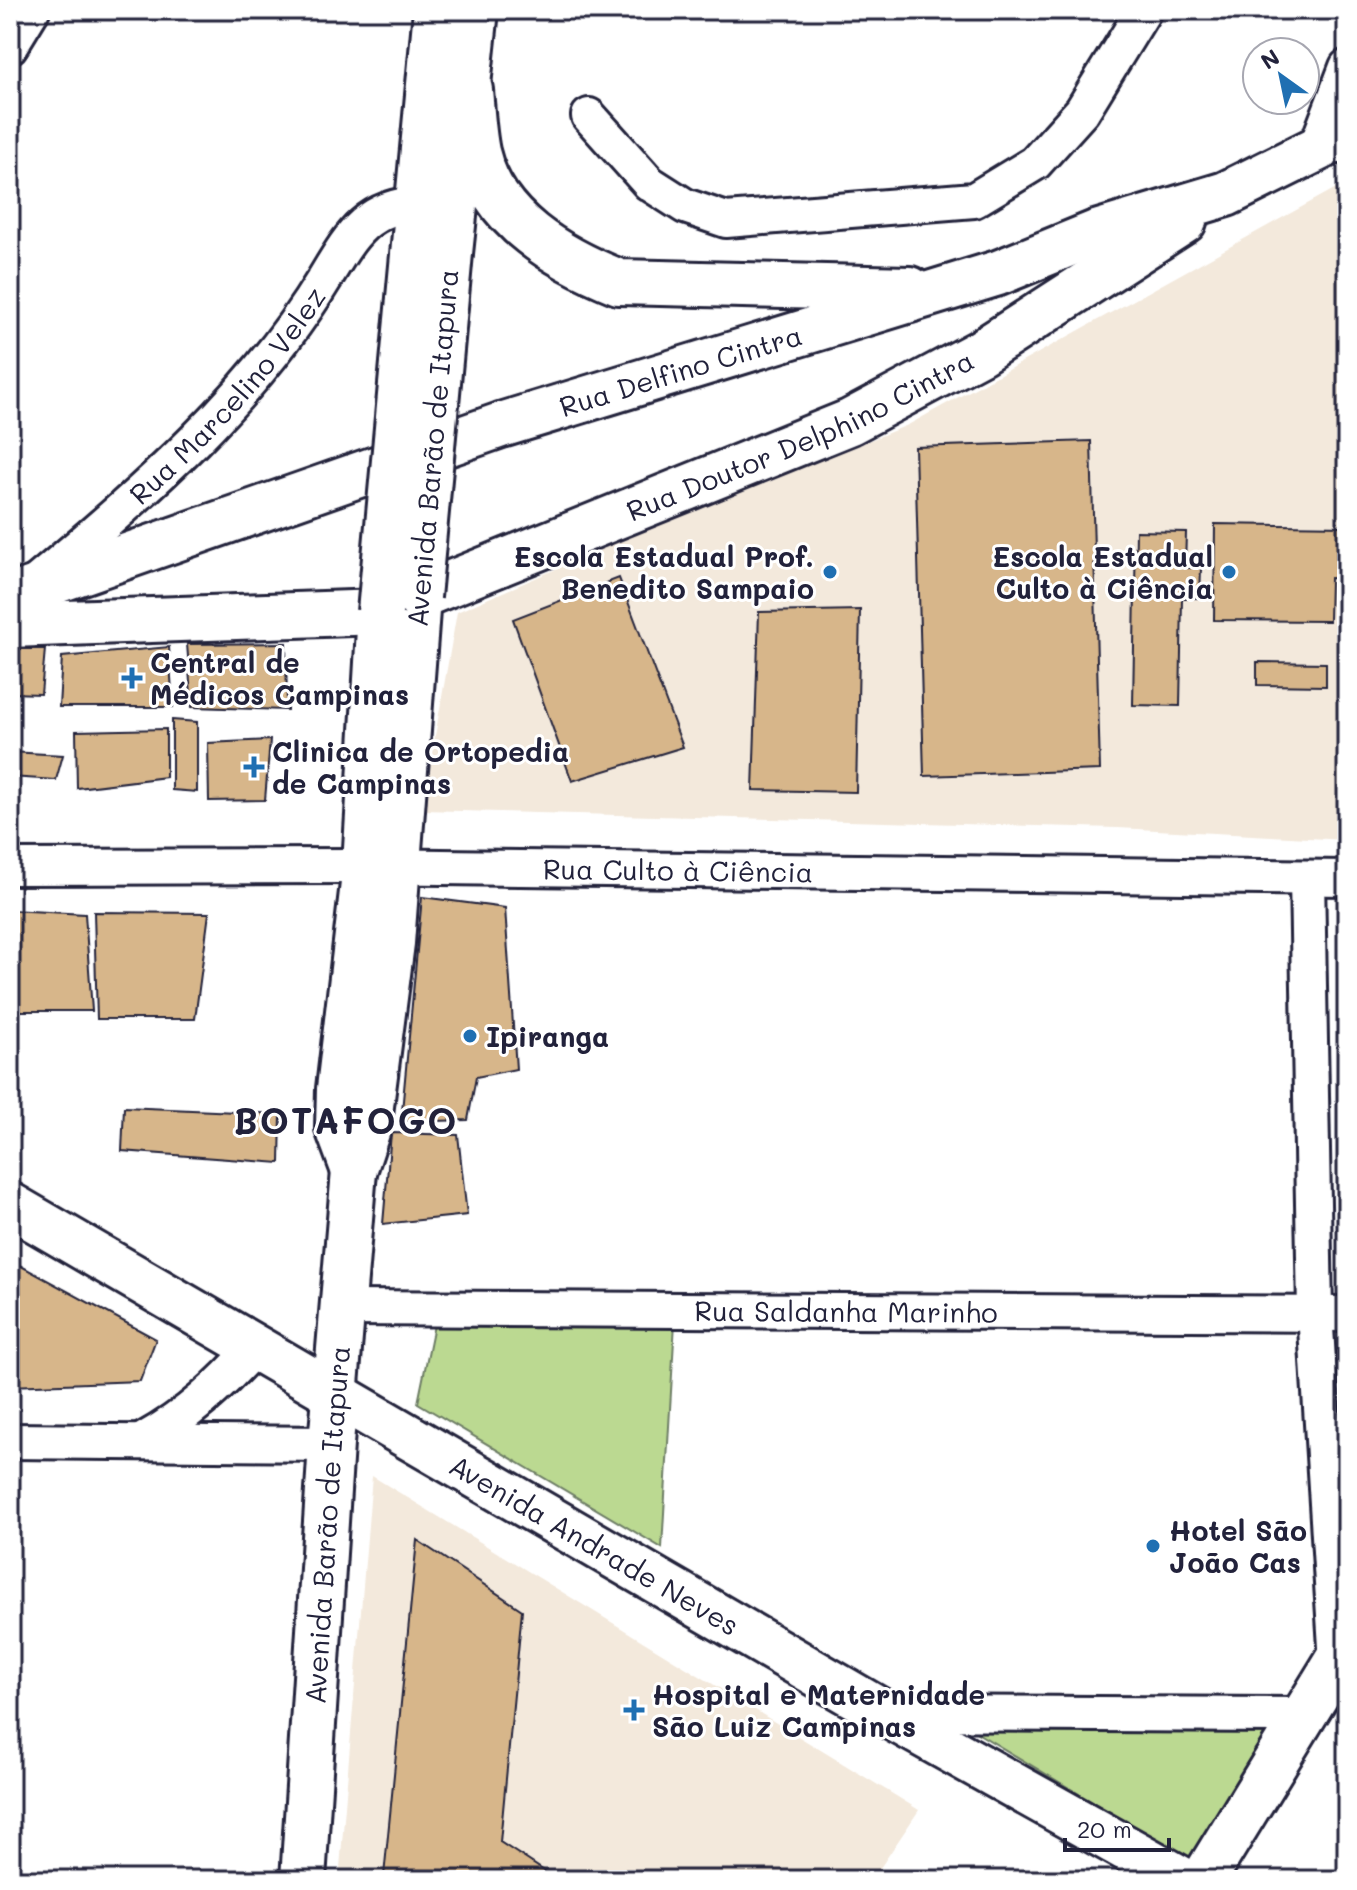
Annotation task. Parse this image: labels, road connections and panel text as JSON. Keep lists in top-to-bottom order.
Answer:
{
  "streets": {
    "main road": [
      "Rua Delfino Cintra",
      "Rua Doutor Delphino Cintra",
      "Avenida Barão de Itapura",
      "Avenida Andrade Neves"
    ],
    "street": ["Rua Marcelino Velez", "Rua Culto à Ciência", "Rua Saldanha Marinho"]
  },
  "crossings": [
    ["Rua Delfino Cintra", "Rua Marcelino Velez"],
    ["Rua Delfino Cintra", "Rua Doutor Delphino Cintra"],
    ["Rua Marcelino Velez", "Rua Doutor Delphino Cintra"],
    ["Rua Marcelino Velez", "Avenida Barão de Itapura"],
    ["Rua Doutor Delphino Cintra", "Avenida Barão de Itapura"],
    ["Avenida Barão de Itapura", "Rua Culto à Ciência"],
    ["Avenida Barão de Itapura", "Rua Saldanha Marinho"],
    ["Avenida Barão de Itapura", "Avenida Andrade Neves"]
  ],
  "districts": ["BOTAFOGO"],
  "places": {
    "other": [
      "Escola Estadual Prof. Benedito Sampaio",
      "Escola Estadual Culto à Ciência",
      "Ipiranga",
      "Hotel São João Cas"
    ],
    "health": ["Central de Médicos Campinas", "Clinica de Ortopedia de Campinas", "Hospital e Maternidade São Luiz Campinas"]
  },
  "scale_bar": "20 m",
  "north": "top left"
}
